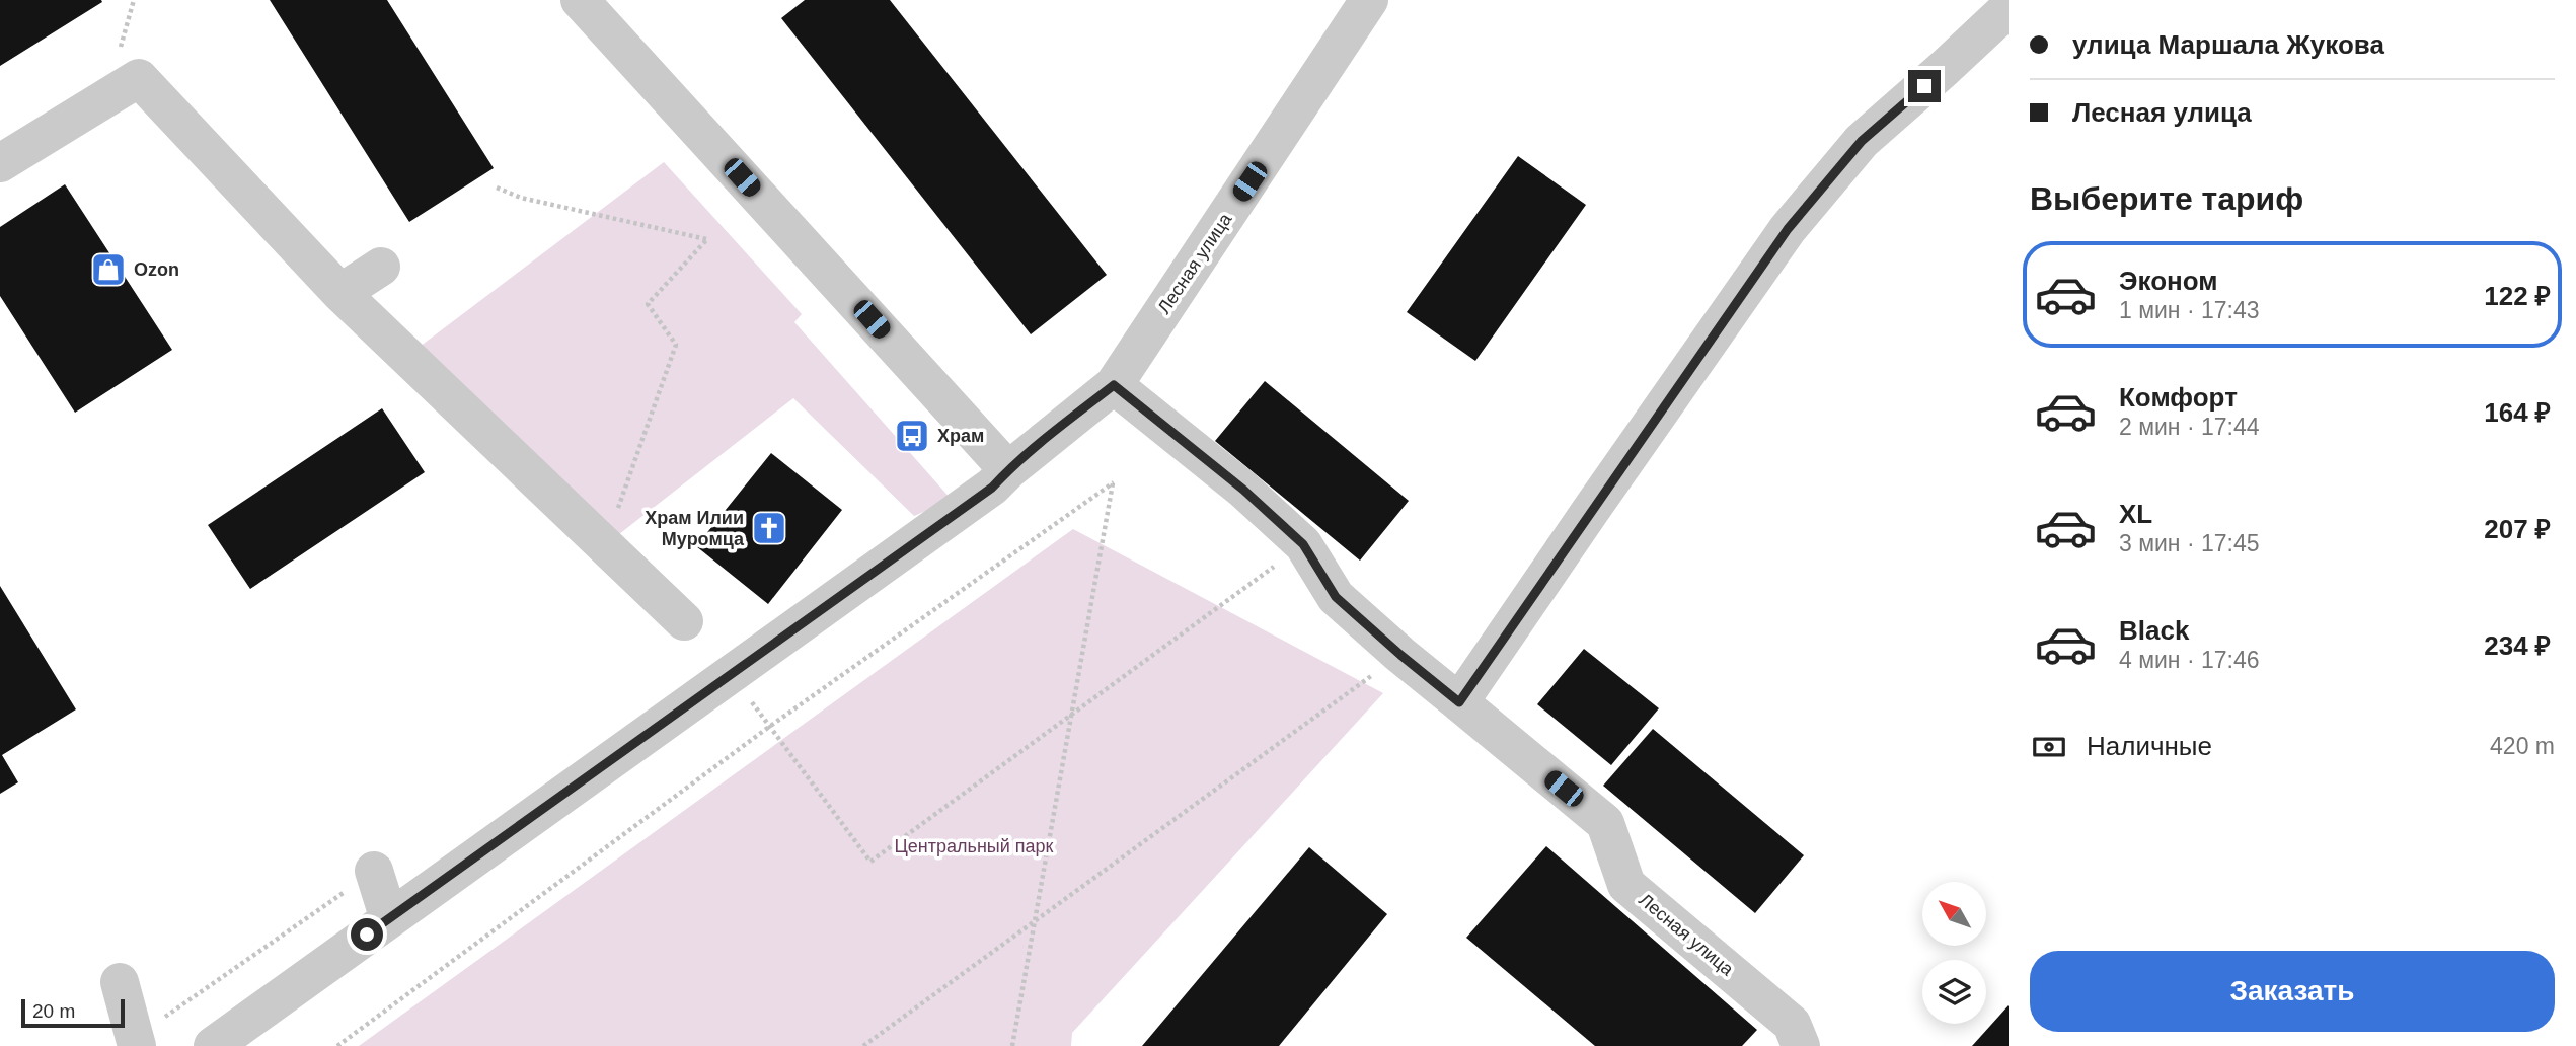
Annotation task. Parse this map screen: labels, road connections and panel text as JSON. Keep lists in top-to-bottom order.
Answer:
{
  "streets": {
    "street": ["Лесная улица"]
  },
  "parks": ["Центральный парк"],
  "places": {
    "shop": ["Ozon"],
    "bus stop": ["Храм"],
    "church": ["Храм Илии Муромца"]
  },
  "scale_bar": "20 m",
  "north": "top left",
  "page": {
    "banner": ["улица Маршала Жукова", "Лесная улица"],
    "heading": "Выберите тариф",
    "list": [
      {
        "name": "Эконом",
        "note": "1 мин · 17:43",
        "value": "122 ₽"
      },
      {
        "name": "Комфорт",
        "note": "2 мин · 17:44",
        "value": "164 ₽"
      },
      {
        "name": "XL",
        "note": "3 мин · 17:45",
        "value": "207 ₽"
      },
      {
        "name": "Black",
        "note": "4 мин · 17:46",
        "value": "234 ₽"
      }
    ],
    "pay": ["Наличные", "420 m"],
    "buttons": "Заказать",
    "scale": "20 m"
  }
}
